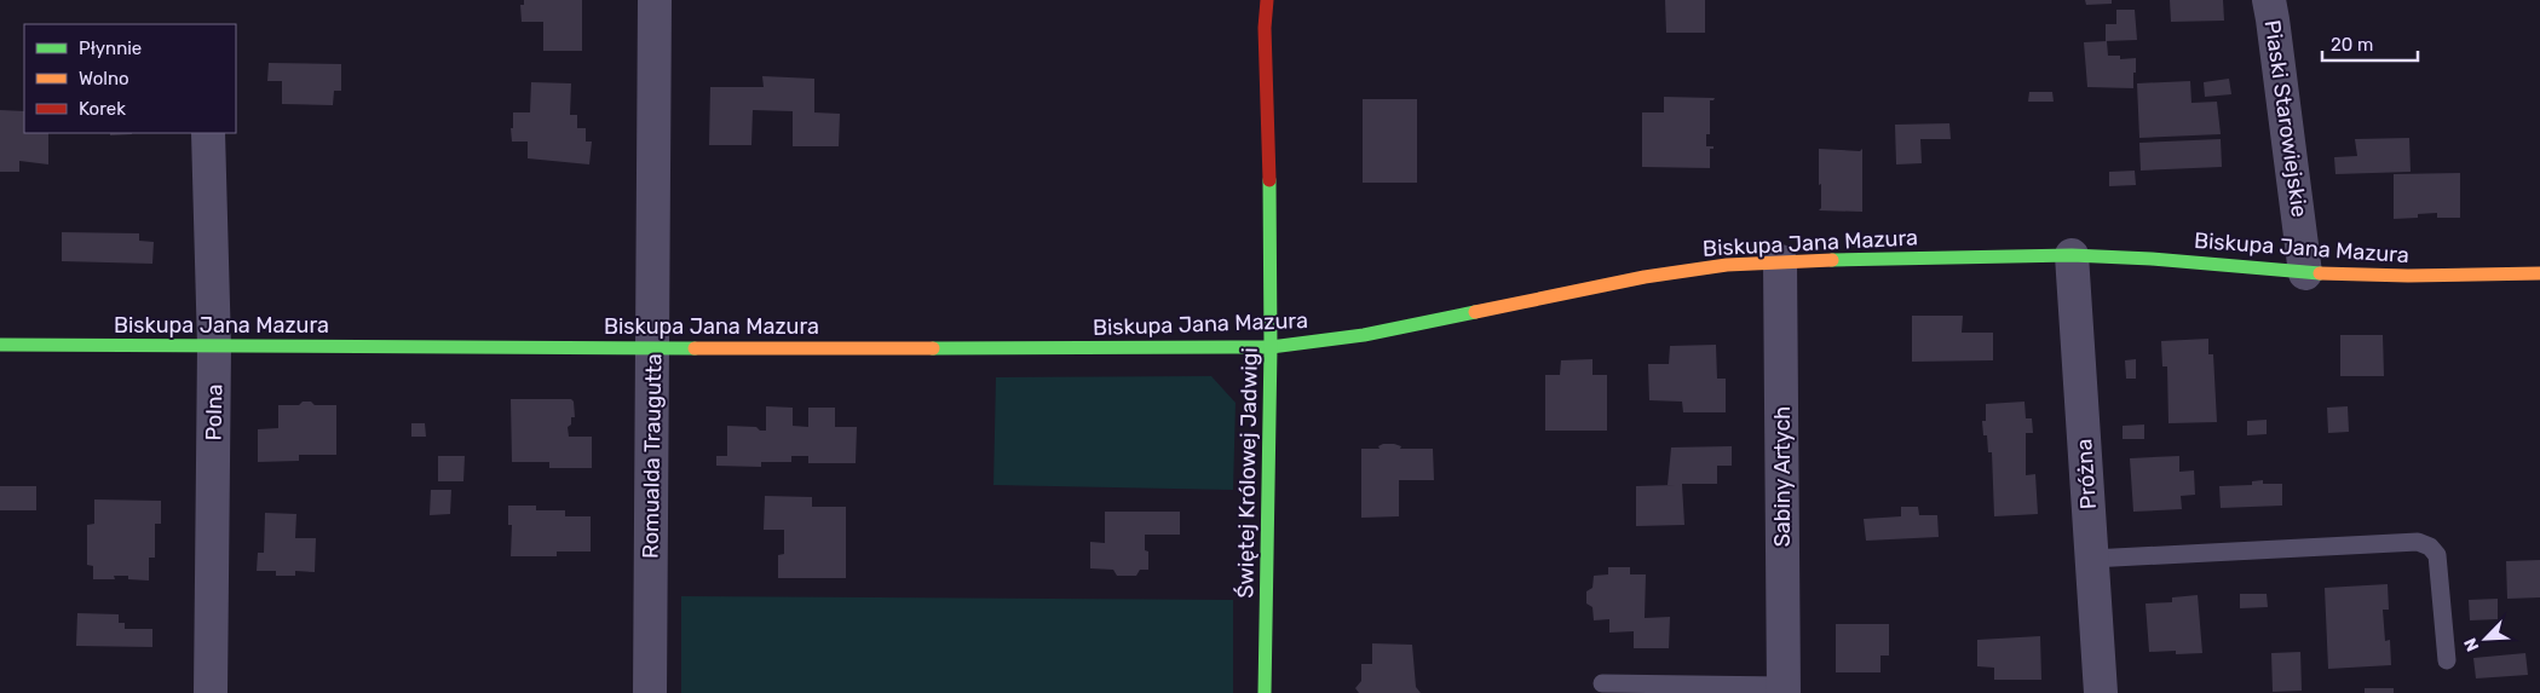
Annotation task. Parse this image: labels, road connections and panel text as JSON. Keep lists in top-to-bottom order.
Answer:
{
  "streets": {
    "street": [
      "Piaski Starowiejskie",
      "Biskupa Jana Mazura",
      "Polna",
      "Romualda Traugutta",
      "Świętej Królowej Jadwigi",
      "Próżna",
      "Sabiny Artych"
    ]
  },
  "crossings": [
    ["Piaski Starowiejskie", "Biskupa Jana Mazura"],
    ["Biskupa Jana Mazura", "Polna"],
    ["Biskupa Jana Mazura", "Romualda Traugutta"],
    ["Biskupa Jana Mazura", "Świętej Królowej Jadwigi"],
    ["Biskupa Jana Mazura", "Próżna"],
    ["Biskupa Jana Mazura", "Sabiny Artych"]
  ],
  "legend": ["Płynnie", "Wolno", "Korek"],
  "scale_bar": "20 m",
  "north": "bottom left"
}
